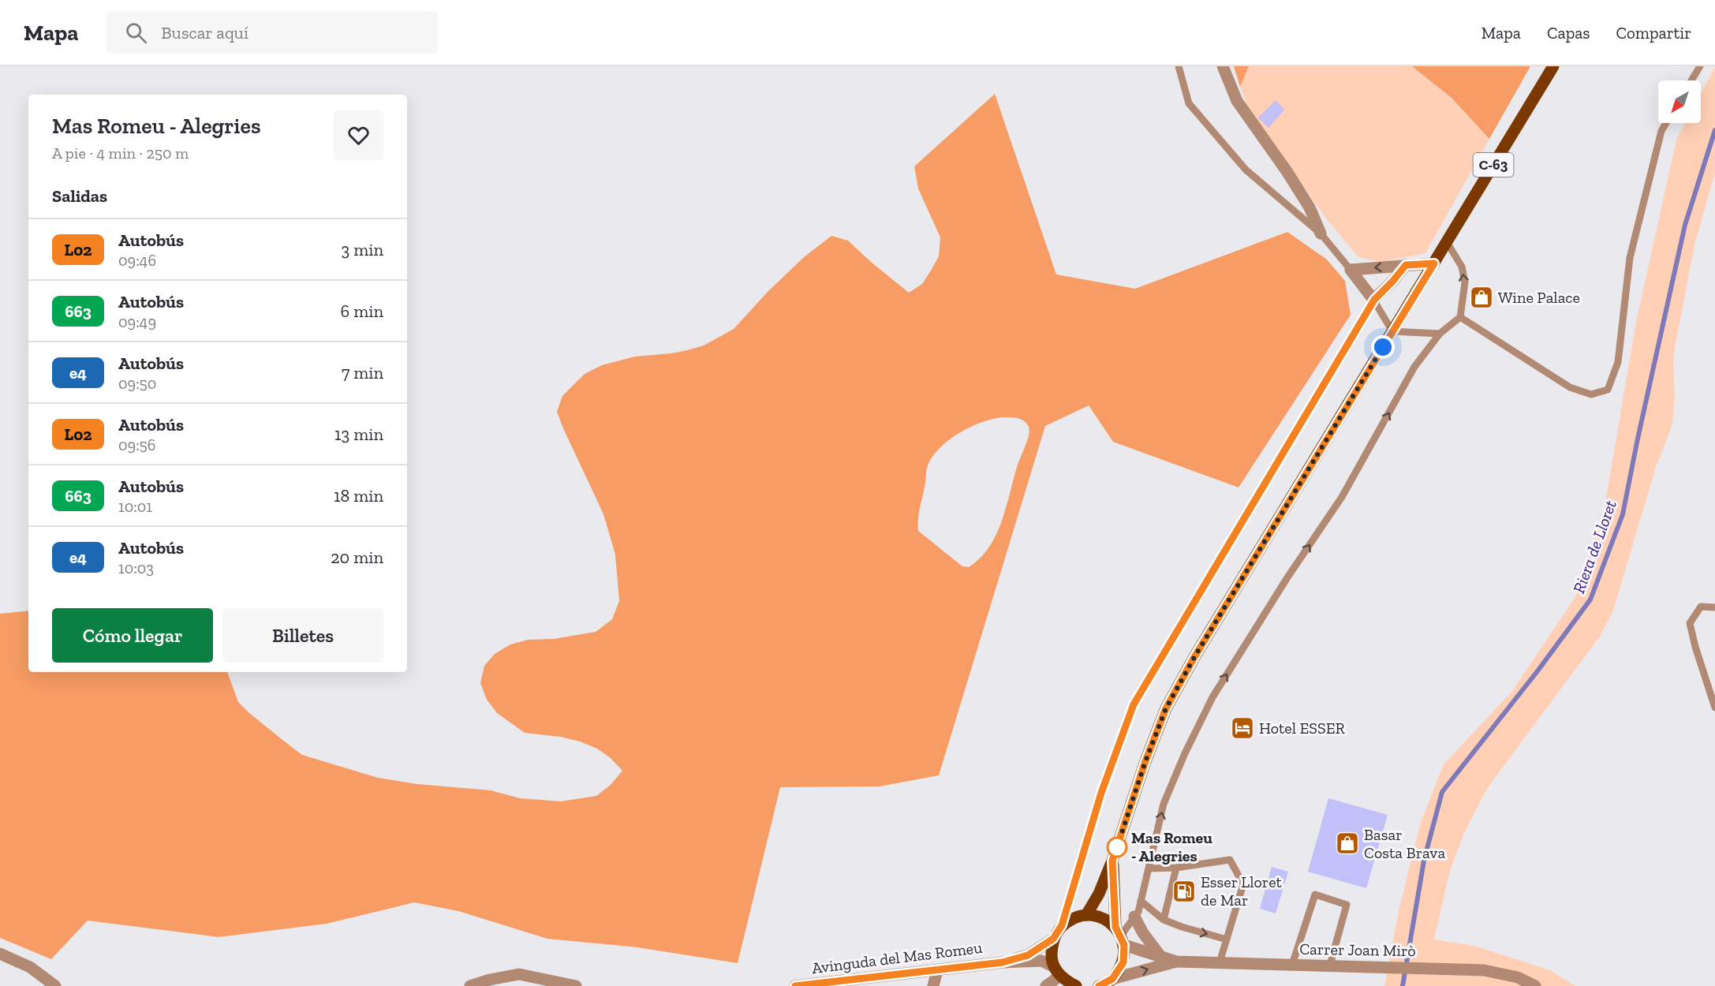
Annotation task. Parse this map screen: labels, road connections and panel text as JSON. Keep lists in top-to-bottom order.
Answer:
{
  "streets": {
    "main road": ["C-63"],
    "street": ["Carrer Joan Mirò", "Avinguda del Mas Romeu"]
  },
  "crossings": [
    ["C-63", "Carrer Joan Mirò"]
  ],
  "water": ["Riera de Lloret"],
  "places": {
    "shop": ["Wine Palace", "Basar Costa Brava"],
    "hotel": ["Hotel ESSER"],
    "other": ["Mas Romeu - Alegries"],
    "fuel station": ["Esser Lloret de Mar"]
  },
  "lines": ["bus line L02"],
  "north": "bottom left",
  "page": {
    "header": "Mapa",
    "search": "Buscar aquí",
    "nav": ["Mapa", "Capas", "Compartir"],
    "heading": [
      ["Mas Romeu - Alegries", "A pie · 4 min · 250 m"],
      "Salidas"
    ],
    "list": [
      {
        "mark": "L02",
        "name": "Autobús",
        "note": "09:46",
        "value": "3 min"
      },
      {
        "mark": "663",
        "name": "Autobús",
        "note": "09:49",
        "value": "6 min"
      },
      {
        "mark": "e4",
        "name": "Autobús",
        "note": "09:50",
        "value": "7 min"
      },
      {
        "mark": "L02",
        "name": "Autobús",
        "note": "09:56",
        "value": "13 min"
      },
      {
        "mark": "663",
        "name": "Autobús",
        "note": "10:01",
        "value": "18 min"
      },
      {
        "mark": "e4",
        "name": "Autobús",
        "note": "10:03",
        "value": "20 min"
      }
    ],
    "buttons": ["Cómo llegar", "Billetes"]
  }
}
